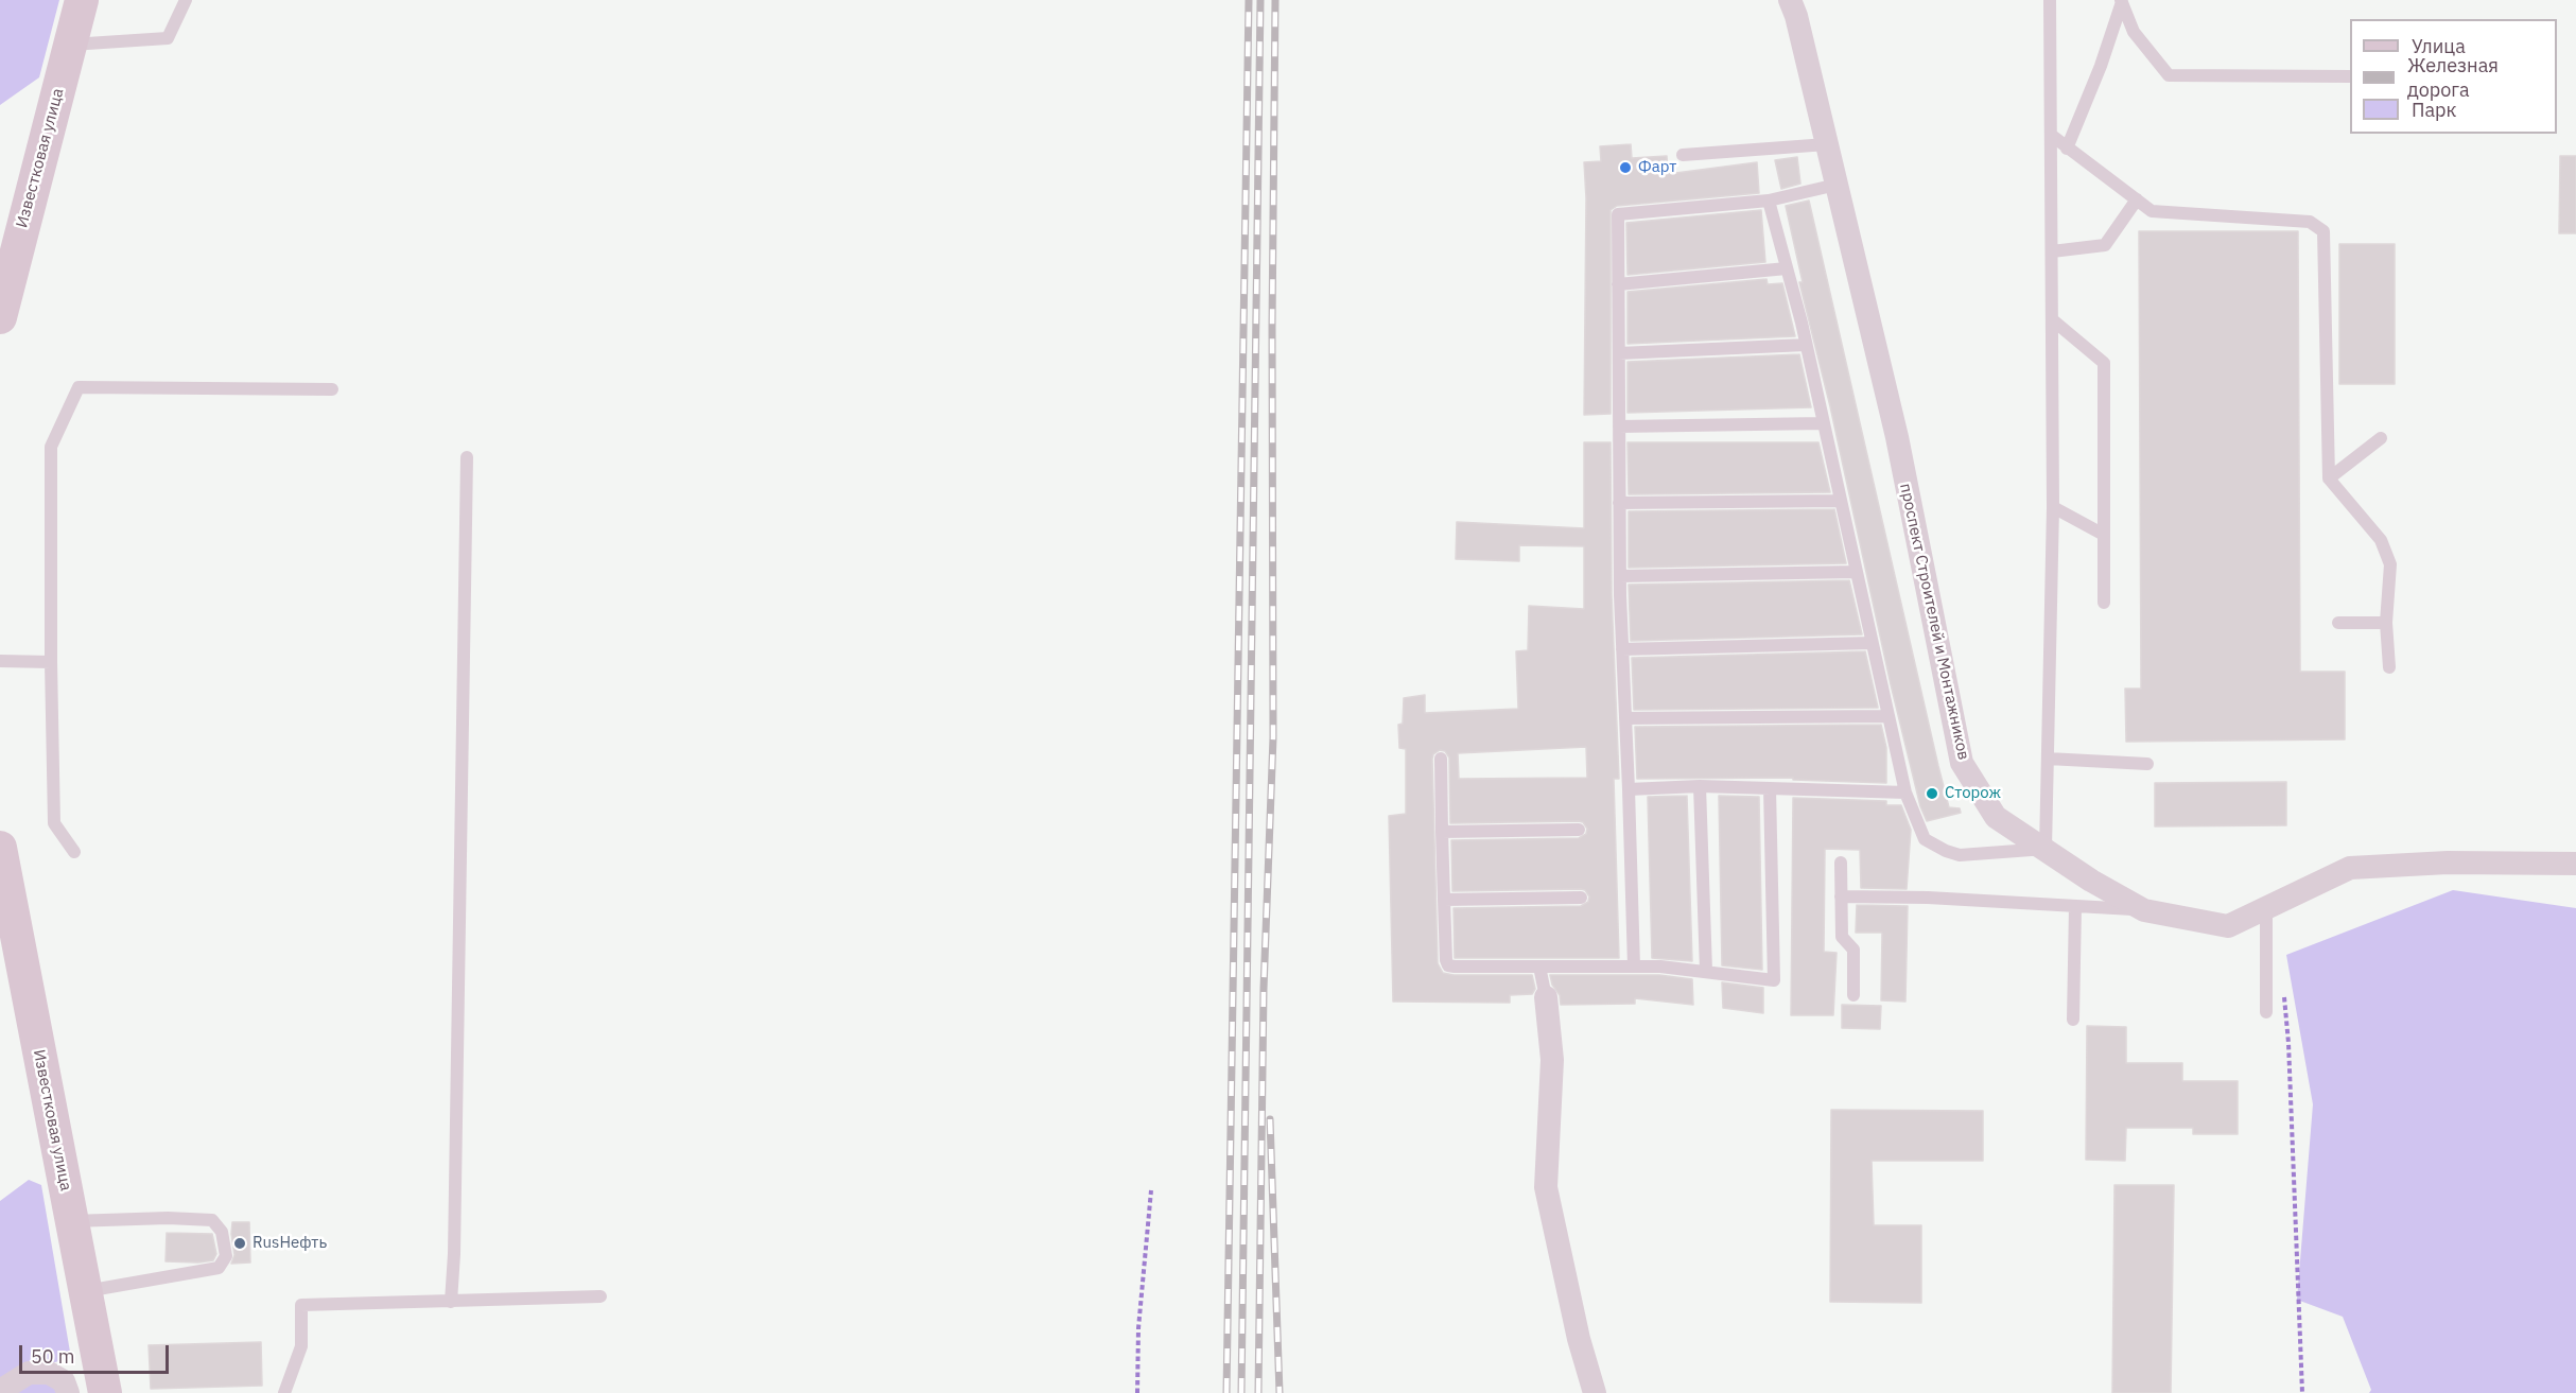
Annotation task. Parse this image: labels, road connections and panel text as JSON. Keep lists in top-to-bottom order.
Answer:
{
  "streets": {
    "main road": ["Известковая улица"],
    "street": ["проспект Строителей и Монтажников"]
  },
  "places": ["Фарт", "Сторож", "RusНефть"],
  "legend": ["Улица", "Железная дорога", "Парк"],
  "scale_bar": "50 m"
}
